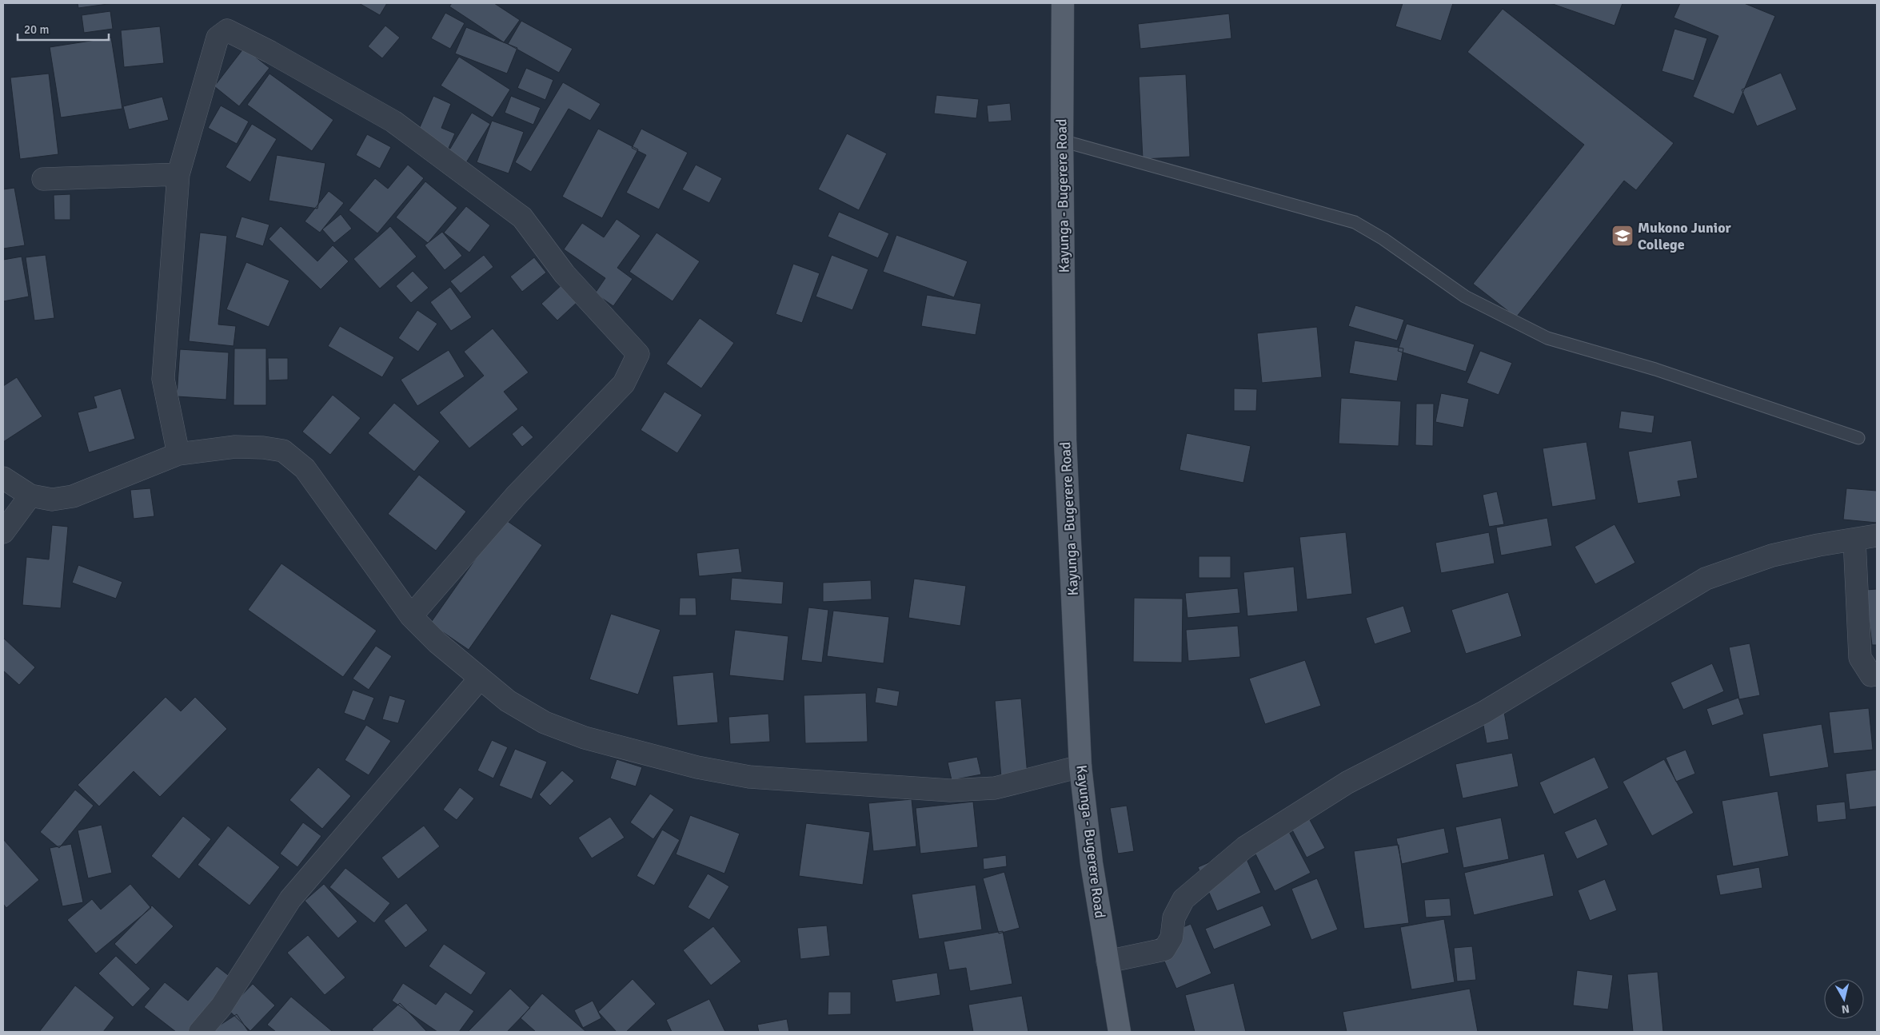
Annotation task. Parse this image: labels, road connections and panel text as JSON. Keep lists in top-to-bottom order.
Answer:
{
  "streets": {
    "main road": ["Kayunga - Bugerere Road"]
  },
  "places": {
    "school or university": ["Mukono Junior College"]
  },
  "scale_bar": "20 m",
  "north": "bottom"
}
